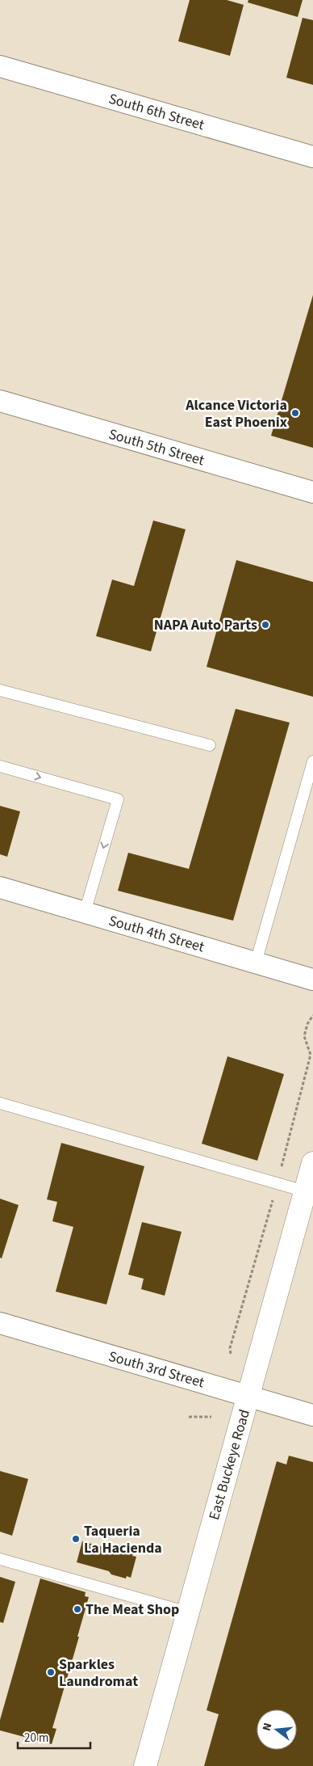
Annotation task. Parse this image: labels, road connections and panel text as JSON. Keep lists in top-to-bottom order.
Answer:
{
  "streets": {
    "main road": ["East Buckeye Road"],
    "street": [
      "South 6th Street",
      "South 5th Street",
      "South 4th Street",
      "South 3rd Street"
    ]
  },
  "crossings": [
    ["South 3rd Street", "East Buckeye Road"]
  ],
  "places": [
    "Alcance Victoria East Phoenix",
    "NAPA Auto Parts",
    "Taqueria La Hacienda",
    "The Meat Shop",
    "Sparkles Laundromat"
  ],
  "scale_bar": "20 m",
  "north": "left"
}
